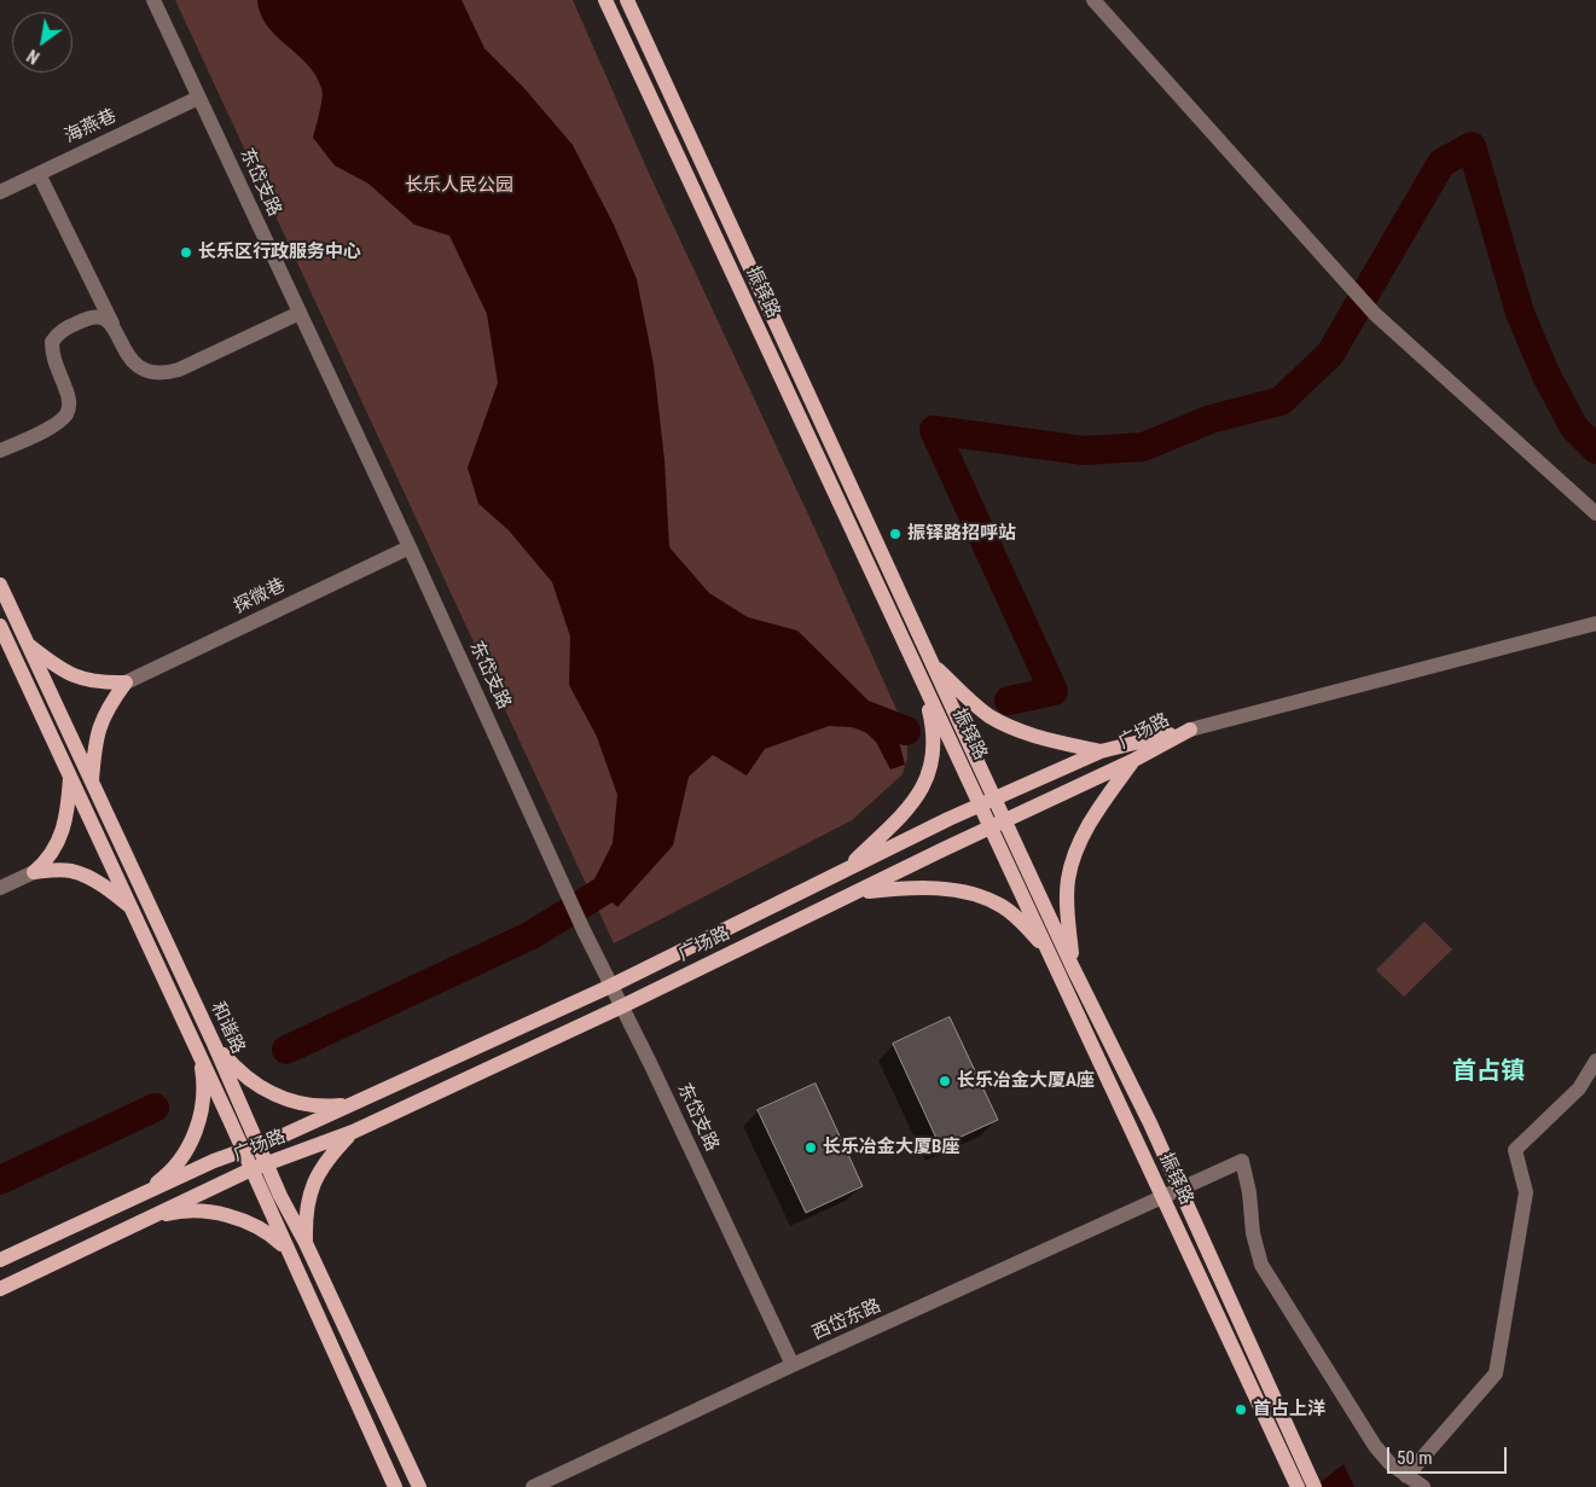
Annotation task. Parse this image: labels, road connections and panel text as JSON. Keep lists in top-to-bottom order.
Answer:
{
  "streets": {
    "main road": ["振铎路", "广场路", "和谐路"],
    "street": [
      "海燕巷",
      "东岱支路",
      "探微巷",
      "西岱东路"
    ]
  },
  "crossings": [
    ["海燕巷", "东岱支路"],
    ["东岱支路", "探微巷"],
    ["东岱支路", "广场路"],
    ["东岱支路", "西岱东路"],
    ["振铎路", "广场路"],
    ["振铎路", "西岱东路"],
    ["广场路", "和谐路"]
  ],
  "districts": ["首占镇"],
  "parks": ["长乐人民公园"],
  "places": [
    "长乐区行政服务中心",
    "振铎路招呼站",
    "长乐冶金大厦A座",
    "长乐冶金大厦B座",
    "首占上洋"
  ],
  "scale_bar": "50 m",
  "north": "bottom left"
}
